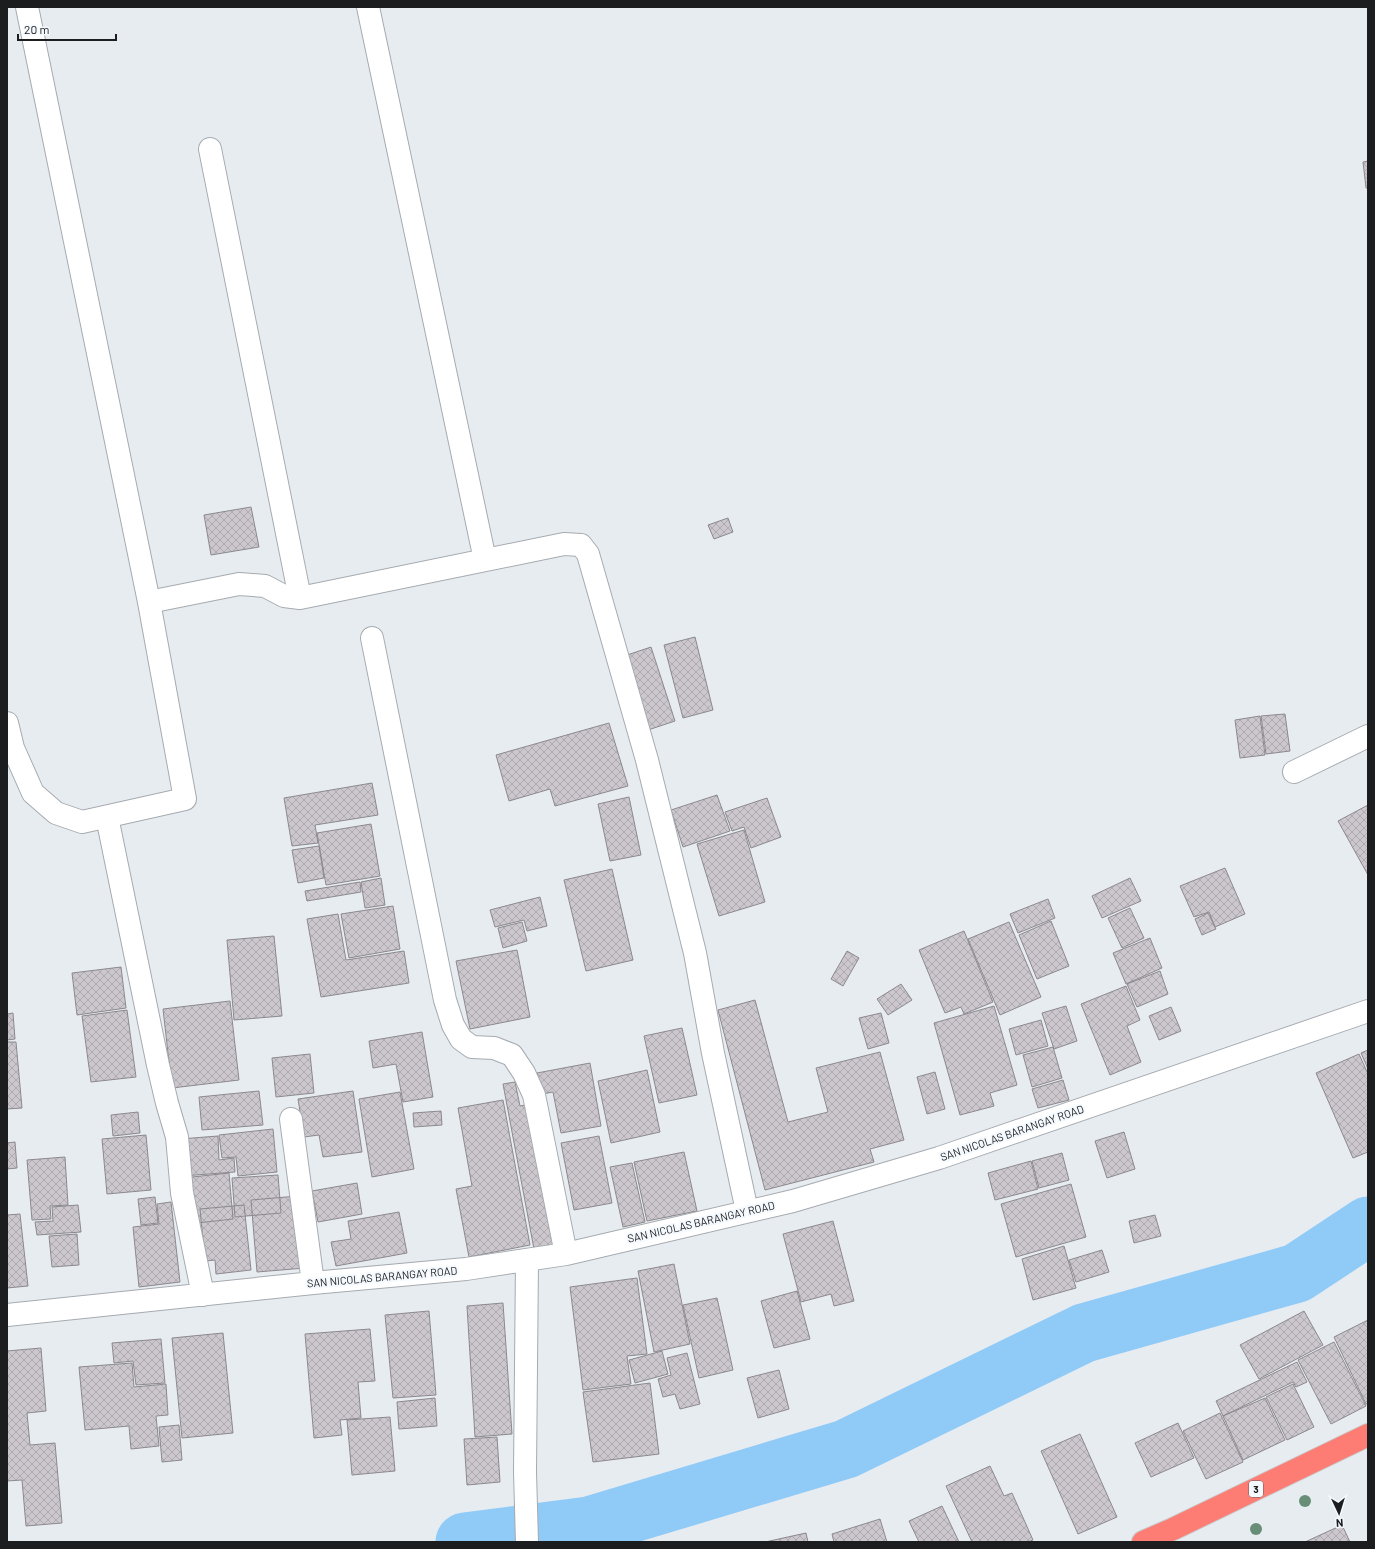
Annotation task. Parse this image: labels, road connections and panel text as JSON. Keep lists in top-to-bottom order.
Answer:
{
  "streets": {
    "highway": ["3"],
    "street": ["SAN NICOLAS BARANGAY ROAD"]
  },
  "scale_bar": "20 m",
  "north": "bottom"
}
